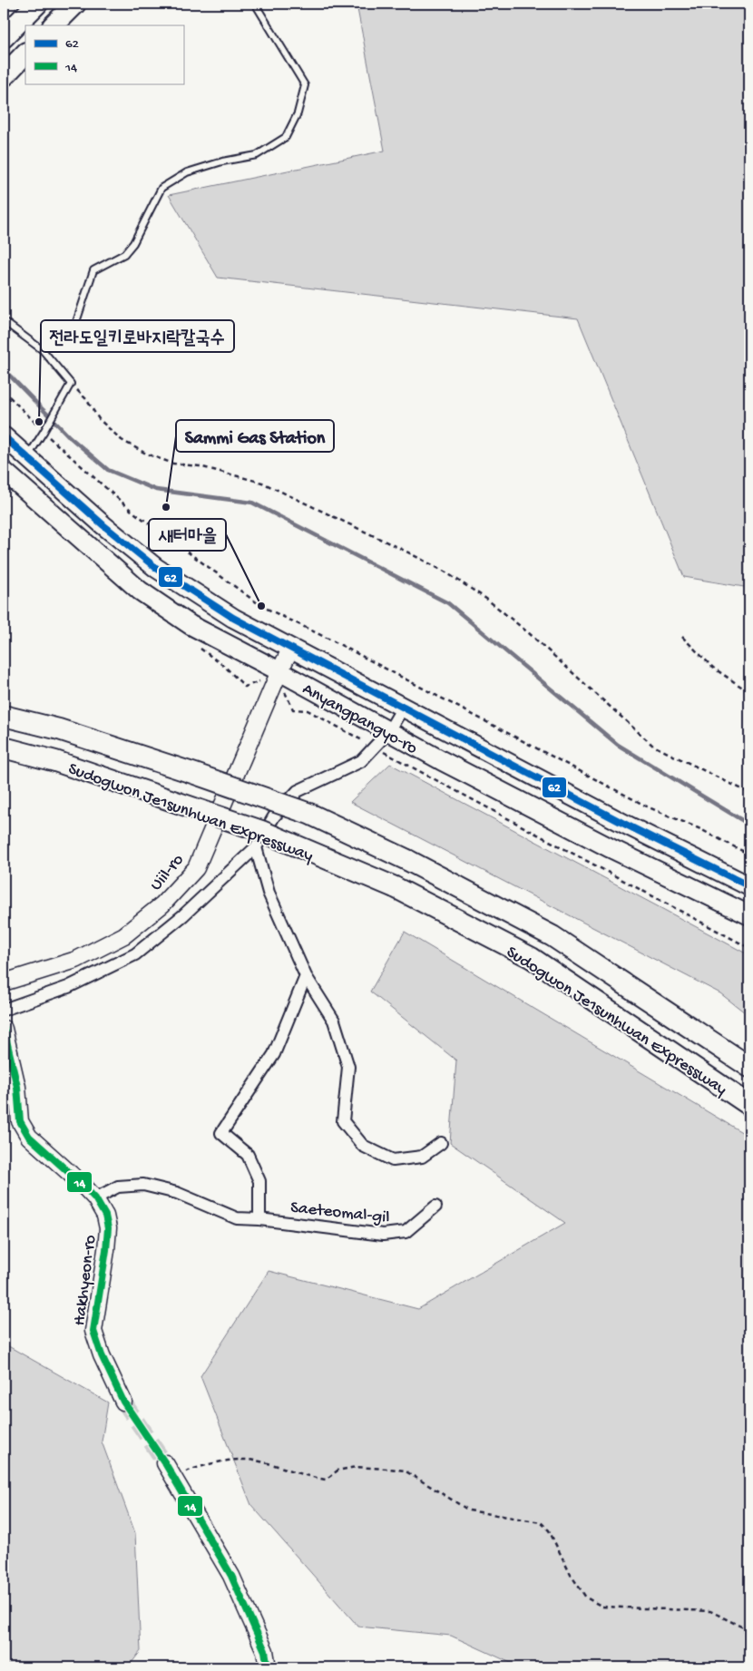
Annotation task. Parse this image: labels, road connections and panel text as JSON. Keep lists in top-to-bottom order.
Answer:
{
  "streets": {
    "highway": ["Sudogwon Je1sunhwan Expressway"],
    "main road": ["Anyangpangyo-ro"],
    "street": ["Uiil-ro", "Saeteomal-gil", "Hakhyeon-ro"]
  },
  "crossings": [
    ["Anyangpangyo-ro", "Uiil-ro"],
    ["Saeteomal-gil", "Hakhyeon-ro"]
  ],
  "places": ["전라도일키로바지락칼국수", "Sammi Gas Station", "새터마을"],
  "lines": ["transit line 62", "transit line 14"],
  "legend": ["62", "14"]
}
